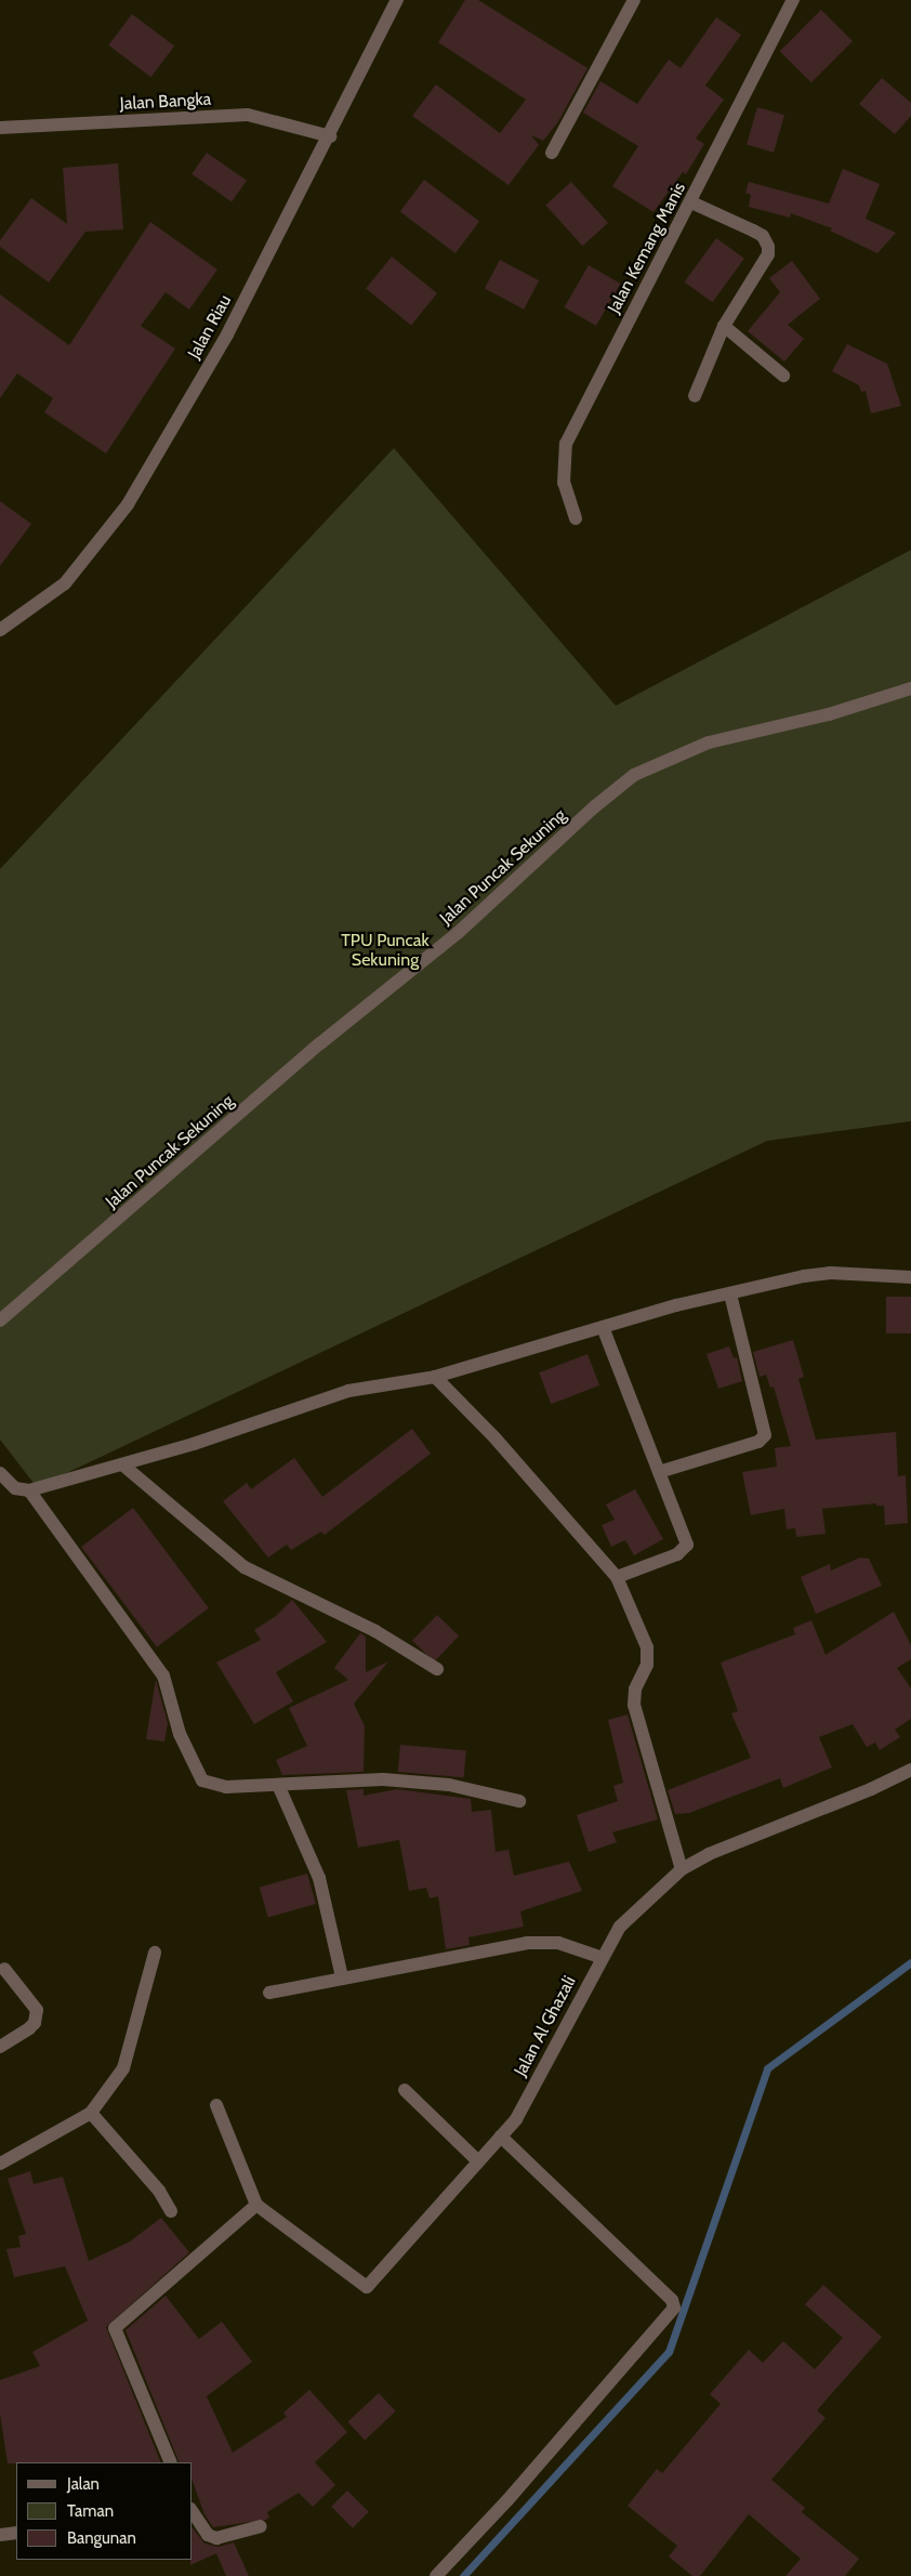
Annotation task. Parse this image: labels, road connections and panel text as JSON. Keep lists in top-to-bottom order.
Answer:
{
  "streets": {
    "street": [
      "Jalan Bangka",
      "Jalan Kemang Manis",
      "Jalan Riau",
      "Jalan Puncak Sekuning",
      "Jalan Al Ghazali"
    ]
  },
  "crossings": [
    ["Jalan Bangka", "Jalan Riau"]
  ],
  "parks": ["TPU Puncak Sekuning"],
  "legend": ["Jalan", "Taman", "Bangunan"]
}
